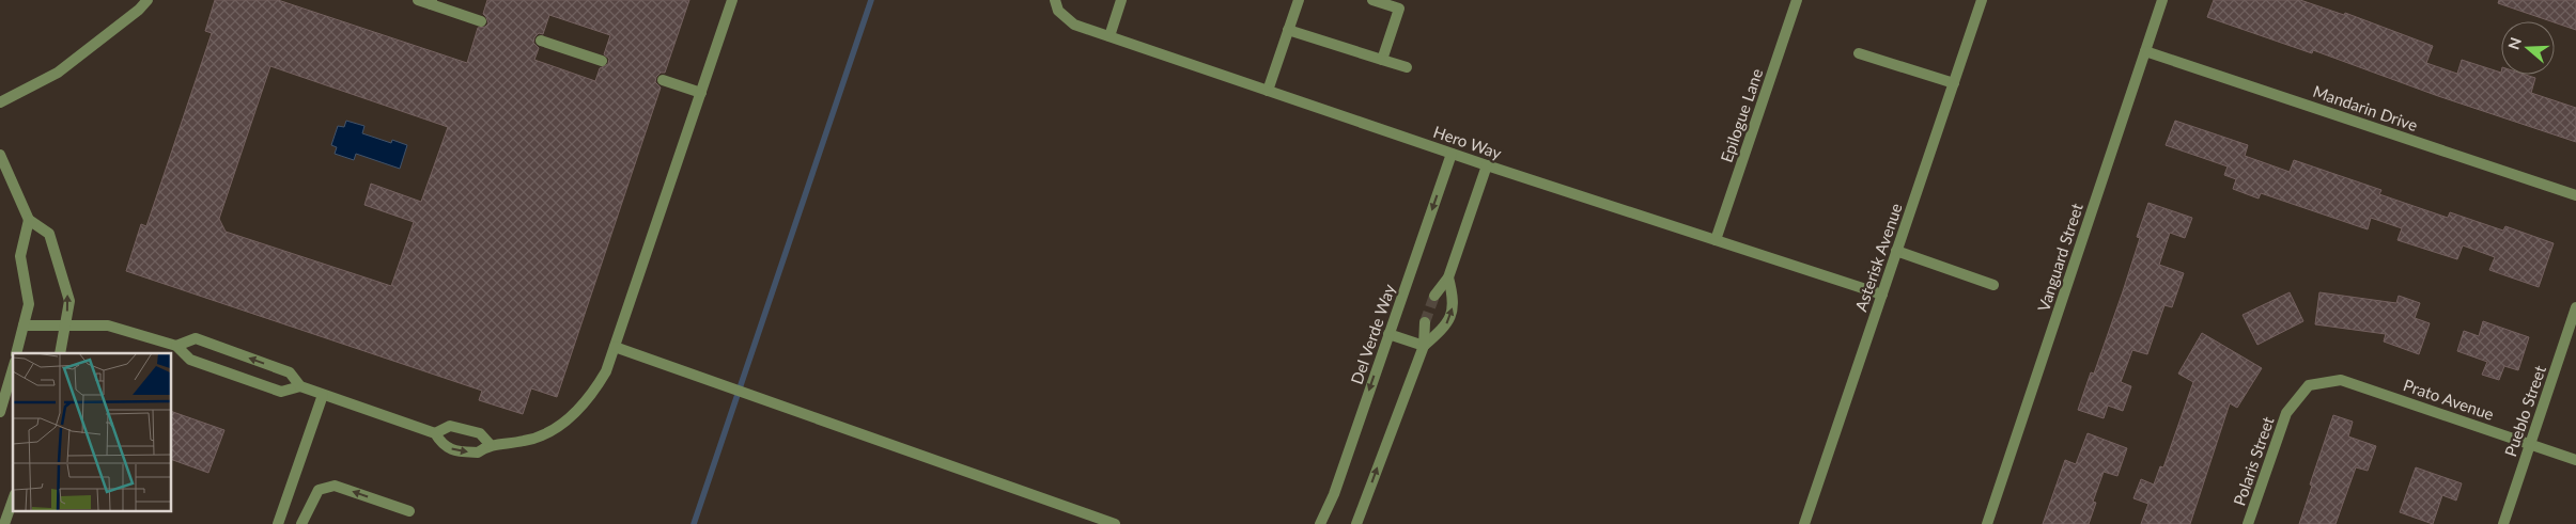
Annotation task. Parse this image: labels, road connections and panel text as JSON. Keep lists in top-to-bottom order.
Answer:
{
  "streets": {
    "street": [
      "Mandarin Drive",
      "Epilogue Lane",
      "Hero Way",
      "Asterisk Avenue",
      "Vanguard Street",
      "Del Verde Way",
      "Prato Avenue",
      "Pueblo Street",
      "Polaris Street"
    ]
  },
  "crossings": [
    ["Mandarin Drive", "Vanguard Street"],
    ["Epilogue Lane", "Hero Way"],
    ["Hero Way", "Asterisk Avenue"],
    ["Hero Way", "Del Verde Way"],
    ["Prato Avenue", "Pueblo Street"],
    ["Prato Avenue", "Polaris Street"]
  ],
  "north": "left"
}
